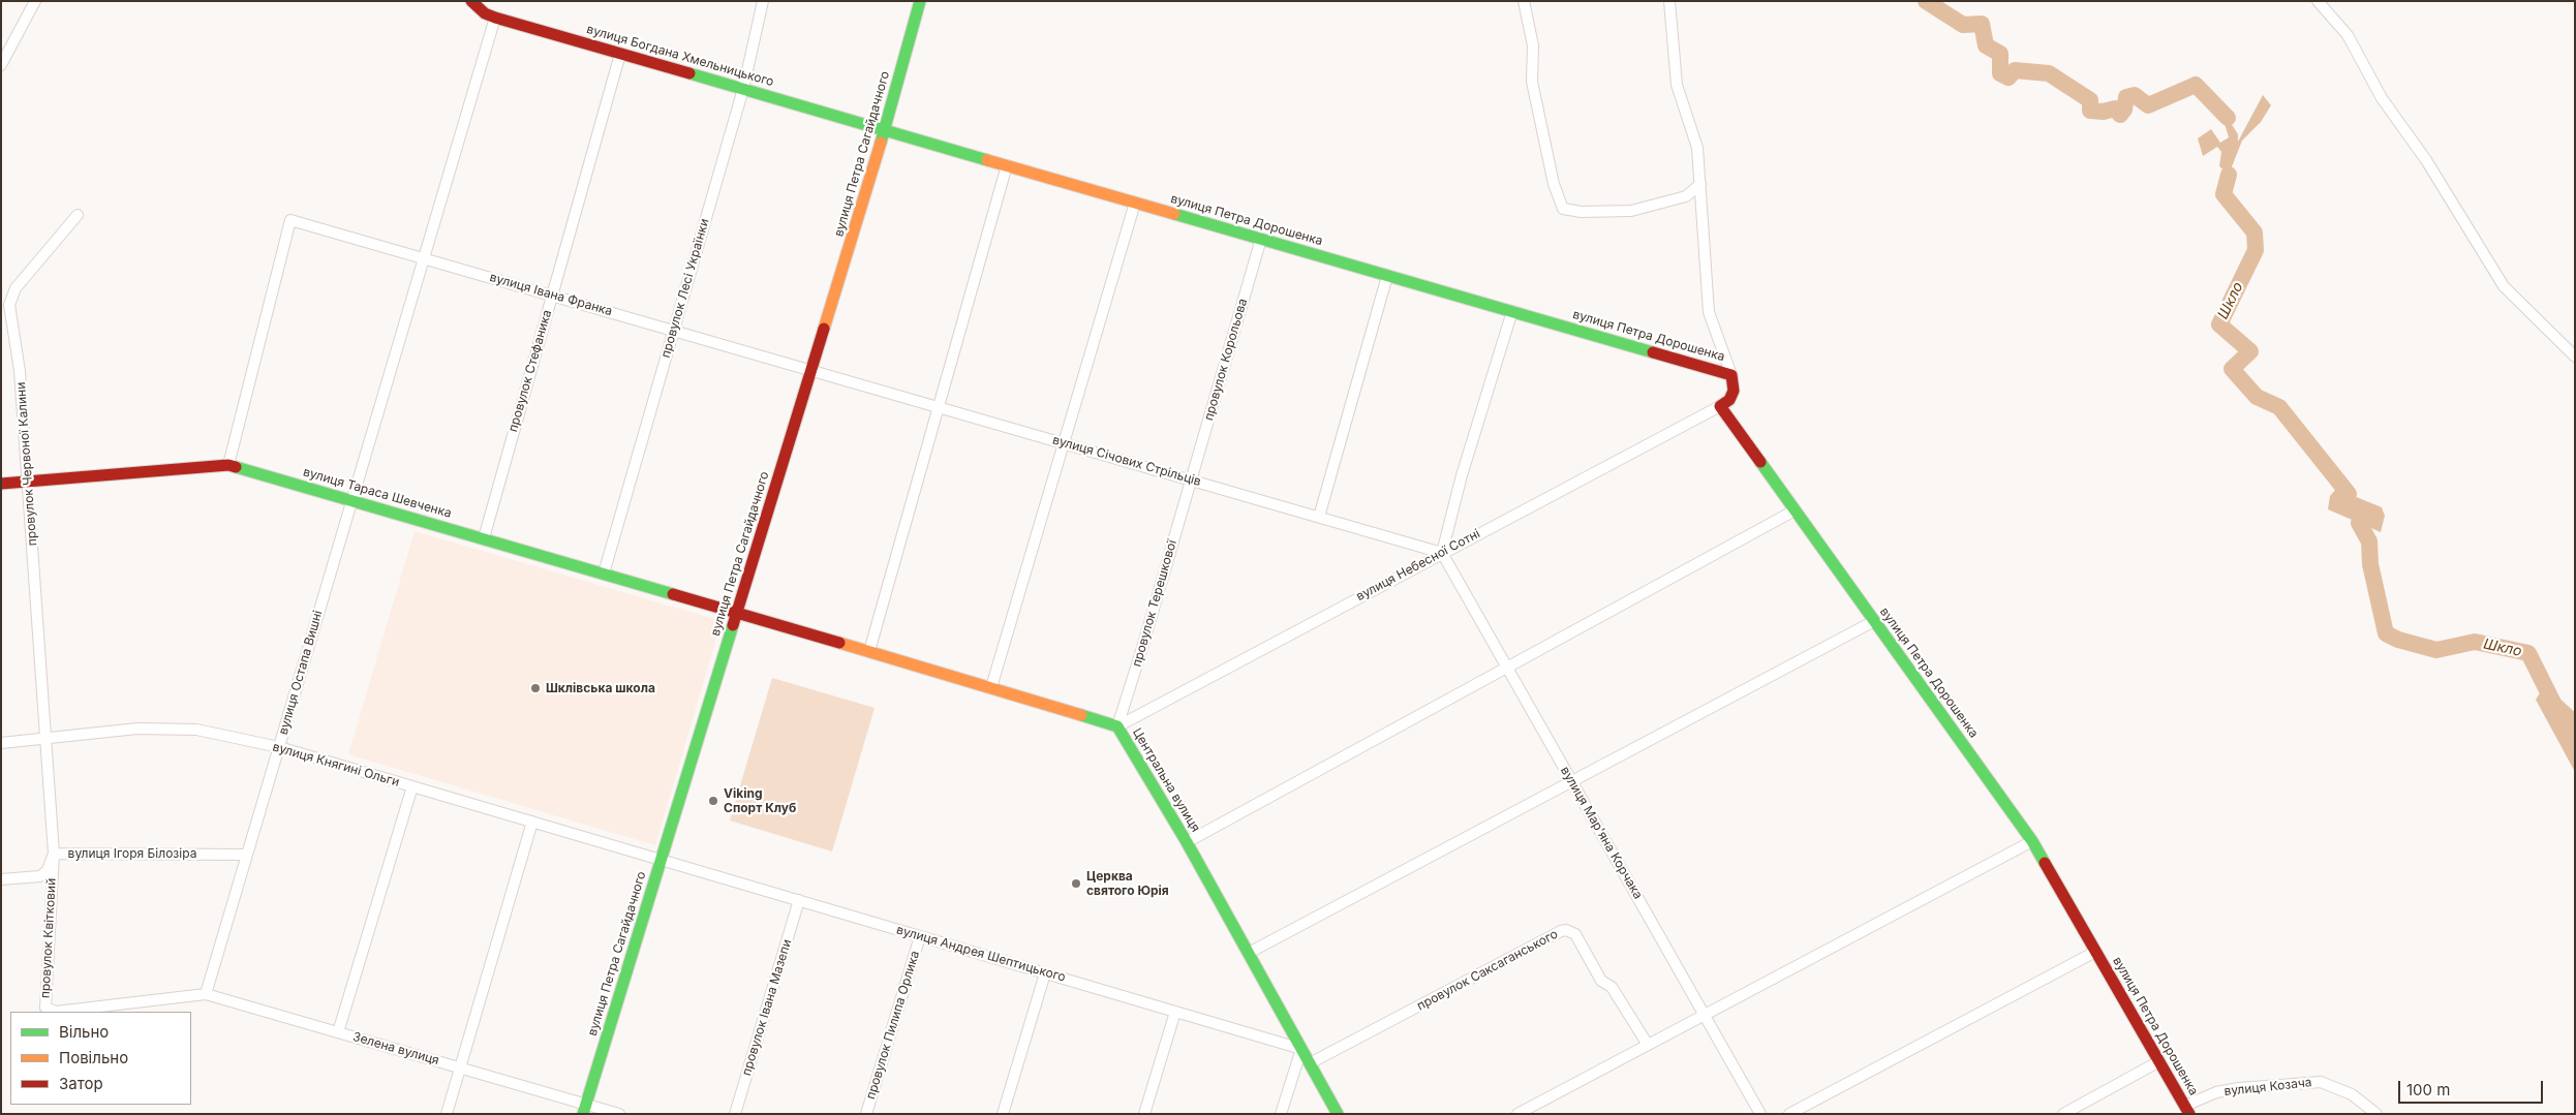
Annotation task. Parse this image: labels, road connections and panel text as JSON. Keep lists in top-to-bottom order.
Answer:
{
  "streets": {
    "street": [
      "вулиця Богдана Хмельницького",
      "вулиця Петра Сагайдачного",
      "вулиця Петра Дорошенка",
      "провулок Лесі Українки",
      "вулиця Івана Франка",
      "провулок Корольова",
      "провулок Стефаника",
      "вулиця Січових Стрільців",
      "провулок Червоної Калини",
      "вулиця Тараса Шевченка",
      "вулиця Небесної Сотні",
      "провулок Терешкової",
      "вулиця Остапа Вишні",
      "вулиця Княгині Ольги",
      "Центральна вулиця",
      "вулиця Мар'яна Корчака",
      "вулиця Ігоря Білозіра",
      "провулок Квітковий",
      "вулиця Андрея Шептицького",
      "провулок Саксаганського",
      "провулок Івана Мазепи",
      "провулок Пилипа Орлика",
      "Зелена вулиця",
      "вулиця Козача"
    ]
  },
  "crossings": [
    ["вулиця Богдана Хмельницького", "вулиця Петра Сагайдачного"],
    ["вулиця Богдана Хмельницького", "вулиця Петра Дорошенка"],
    ["вулиця Богдана Хмельницького", "провулок Лесі Українки"],
    ["вулиця Богдана Хмельницького", "провулок Стефаника"],
    ["вулиця Богдана Хмельницького", "вулиця Остапа Вишні"],
    ["вулиця Петра Сагайдачного", "вулиця Петра Дорошенка"],
    ["вулиця Петра Сагайдачного", "вулиця Івана Франка"],
    ["вулиця Петра Сагайдачного", "вулиця Січових Стрільців"],
    ["вулиця Петра Сагайдачного", "вулиця Тараса Шевченка"],
    ["вулиця Петра Сагайдачного", "вулиця Княгині Ольги"],
    ["вулиця Петра Сагайдачного", "Центральна вулиця"],
    ["вулиця Петра Сагайдачного", "вулиця Андрея Шептицького"],
    ["вулиця Петра Сагайдачного", "Зелена вулиця"],
    ["вулиця Петра Дорошенка", "провулок Корольова"],
    ["вулиця Петра Дорошенка", "вулиця Небесної Сотні"],
    ["вулиця Петра Дорошенка", "вулиця Козача"],
    ["провулок Лесі Українки", "вулиця Івана Франка"],
    ["провулок Лесі Українки", "вулиця Тараса Шевченка"],
    ["вулиця Івана Франка", "провулок Стефаника"],
    ["вулиця Івана Франка", "вулиця Січових Стрільців"],
    ["вулиця Івана Франка", "вулиця Тараса Шевченка"],
    ["вулиця Івана Франка", "вулиця Остапа Вишні"],
    ["провулок Корольова", "вулиця Січових Стрільців"],
    ["провулок Корольова", "провулок Терешкової"],
    ["провулок Стефаника", "вулиця Тараса Шевченка"],
    ["вулиця Січових Стрільців", "вулиця Небесної Сотні"],
    ["вулиця Січових Стрільців", "провулок Терешкової"],
    ["вулиця Січових Стрільців", "вулиця Мар'яна Корчака"],
    ["провулок Червоної Калини", "вулиця Тараса Шевченка"],
    ["провулок Червоної Калини", "вулиця Княгині Ольги"],
    ["провулок Червоної Калини", "провулок Квітковий"],
    ["вулиця Тараса Шевченка", "вулиця Остапа Вишні"],
    ["вулиця Тараса Шевченка", "Центральна вулиця"],
    ["вулиця Небесної Сотні", "провулок Терешкової"],
    ["вулиця Небесної Сотні", "Центральна вулиця"],
    ["вулиця Небесної Сотні", "вулиця Мар'яна Корчака"],
    ["провулок Терешкової", "Центральна вулиця"],
    ["вулиця Остапа Вишні", "вулиця Княгині Ольги"],
    ["вулиця Остапа Вишні", "вулиця Ігоря Білозіра"],
    ["вулиця Остапа Вишні", "провулок Квітковий"],
    ["вулиця Остапа Вишні", "Зелена вулиця"],
    ["вулиця Княгині Ольги", "провулок Квітковий"],
    ["вулиця Княгині Ольги", "вулиця Андрея Шептицького"],
    ["Центральна вулиця", "вулиця Андрея Шептицького"],
    ["Центральна вулиця", "провулок Саксаганського"],
    ["вулиця Ігоря Білозіра", "провулок Квітковий"],
    ["провулок Квітковий", "Зелена вулиця"],
    ["вулиця Андрея Шептицького", "провулок Івана Мазепи"],
    ["вулиця Андрея Шептицького", "провулок Пилипа Орлика"]
  ],
  "water": ["Шкло"],
  "places": ["Шклівська школа", "Viking Спорт Клуб", "Церква святого Юрія"],
  "legend": ["Вільно", "Повільно", "Затор"],
  "scale_bar": "100 m"
}
